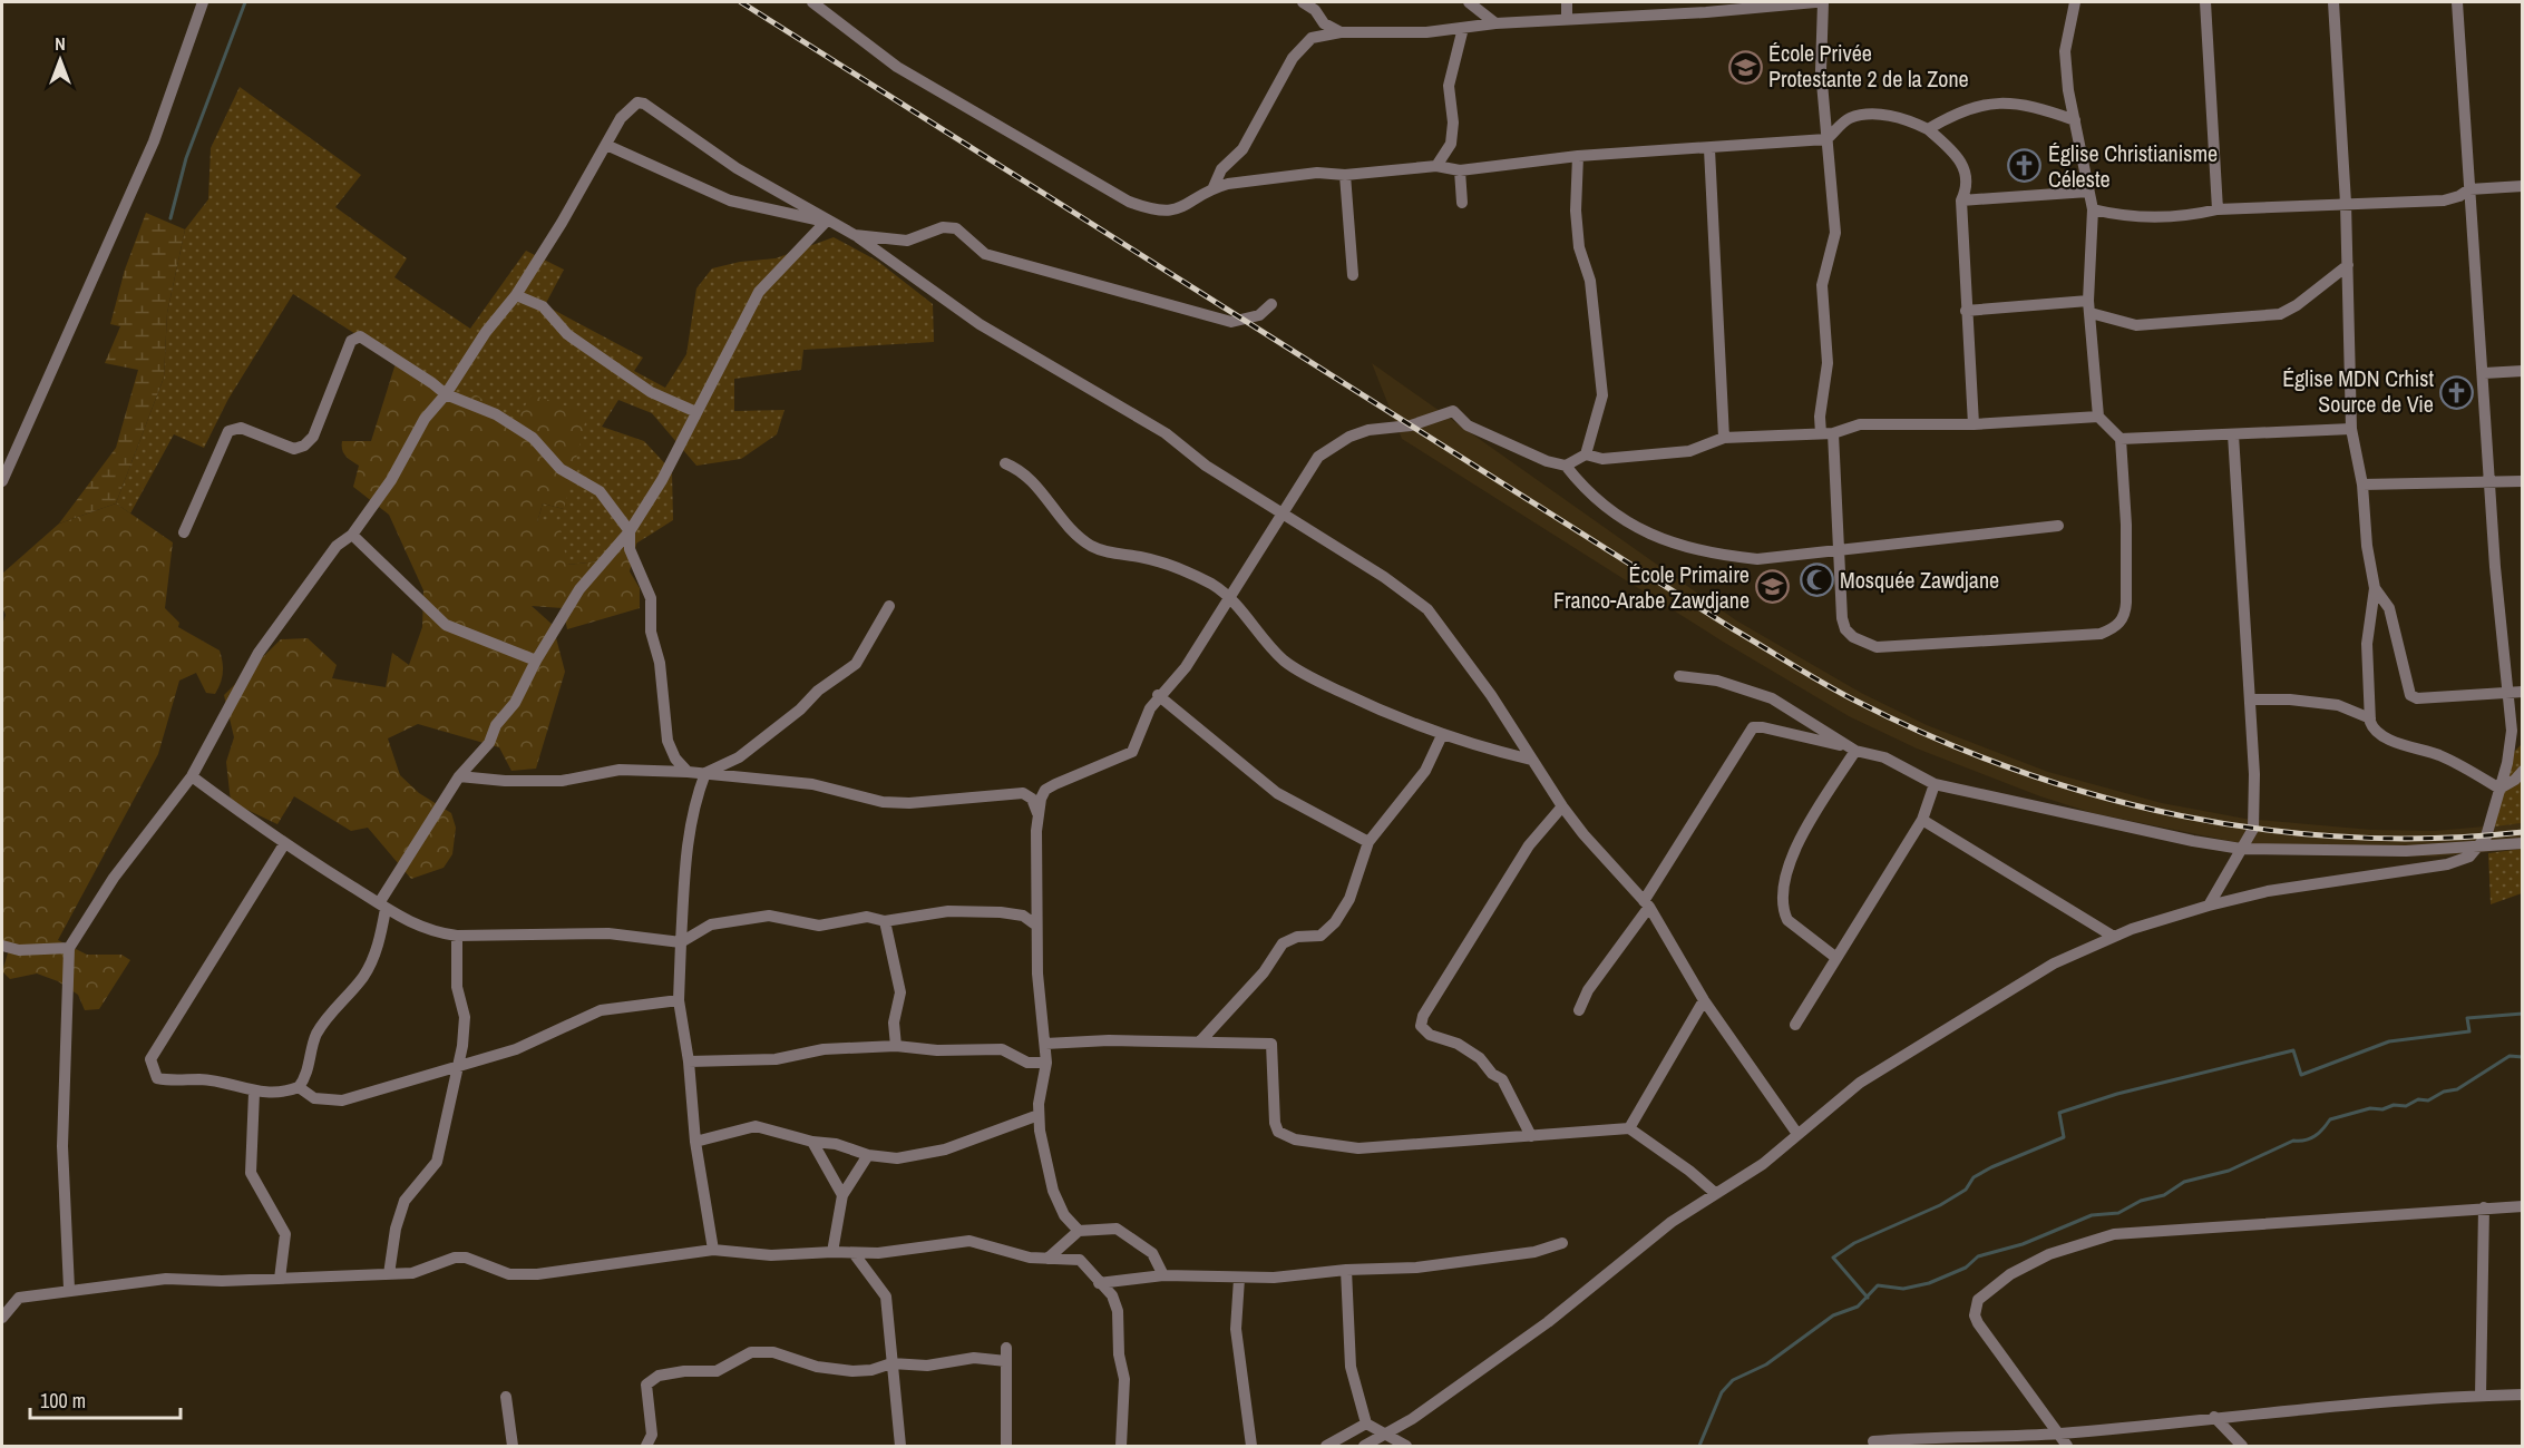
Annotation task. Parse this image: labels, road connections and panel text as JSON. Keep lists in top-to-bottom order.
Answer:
{
  "places": {
    "school or university": ["École Privée Protestante 2 de la Zone", "École Primaire Franco-Arabe Zawdjane"],
    "church": ["Église Christianisme Céleste", "Église MDN Crhist Source de Vie"],
    "mosque": ["Mosquée Zawdjane"]
  },
  "scale_bar": "100 m",
  "north": "top"
}
